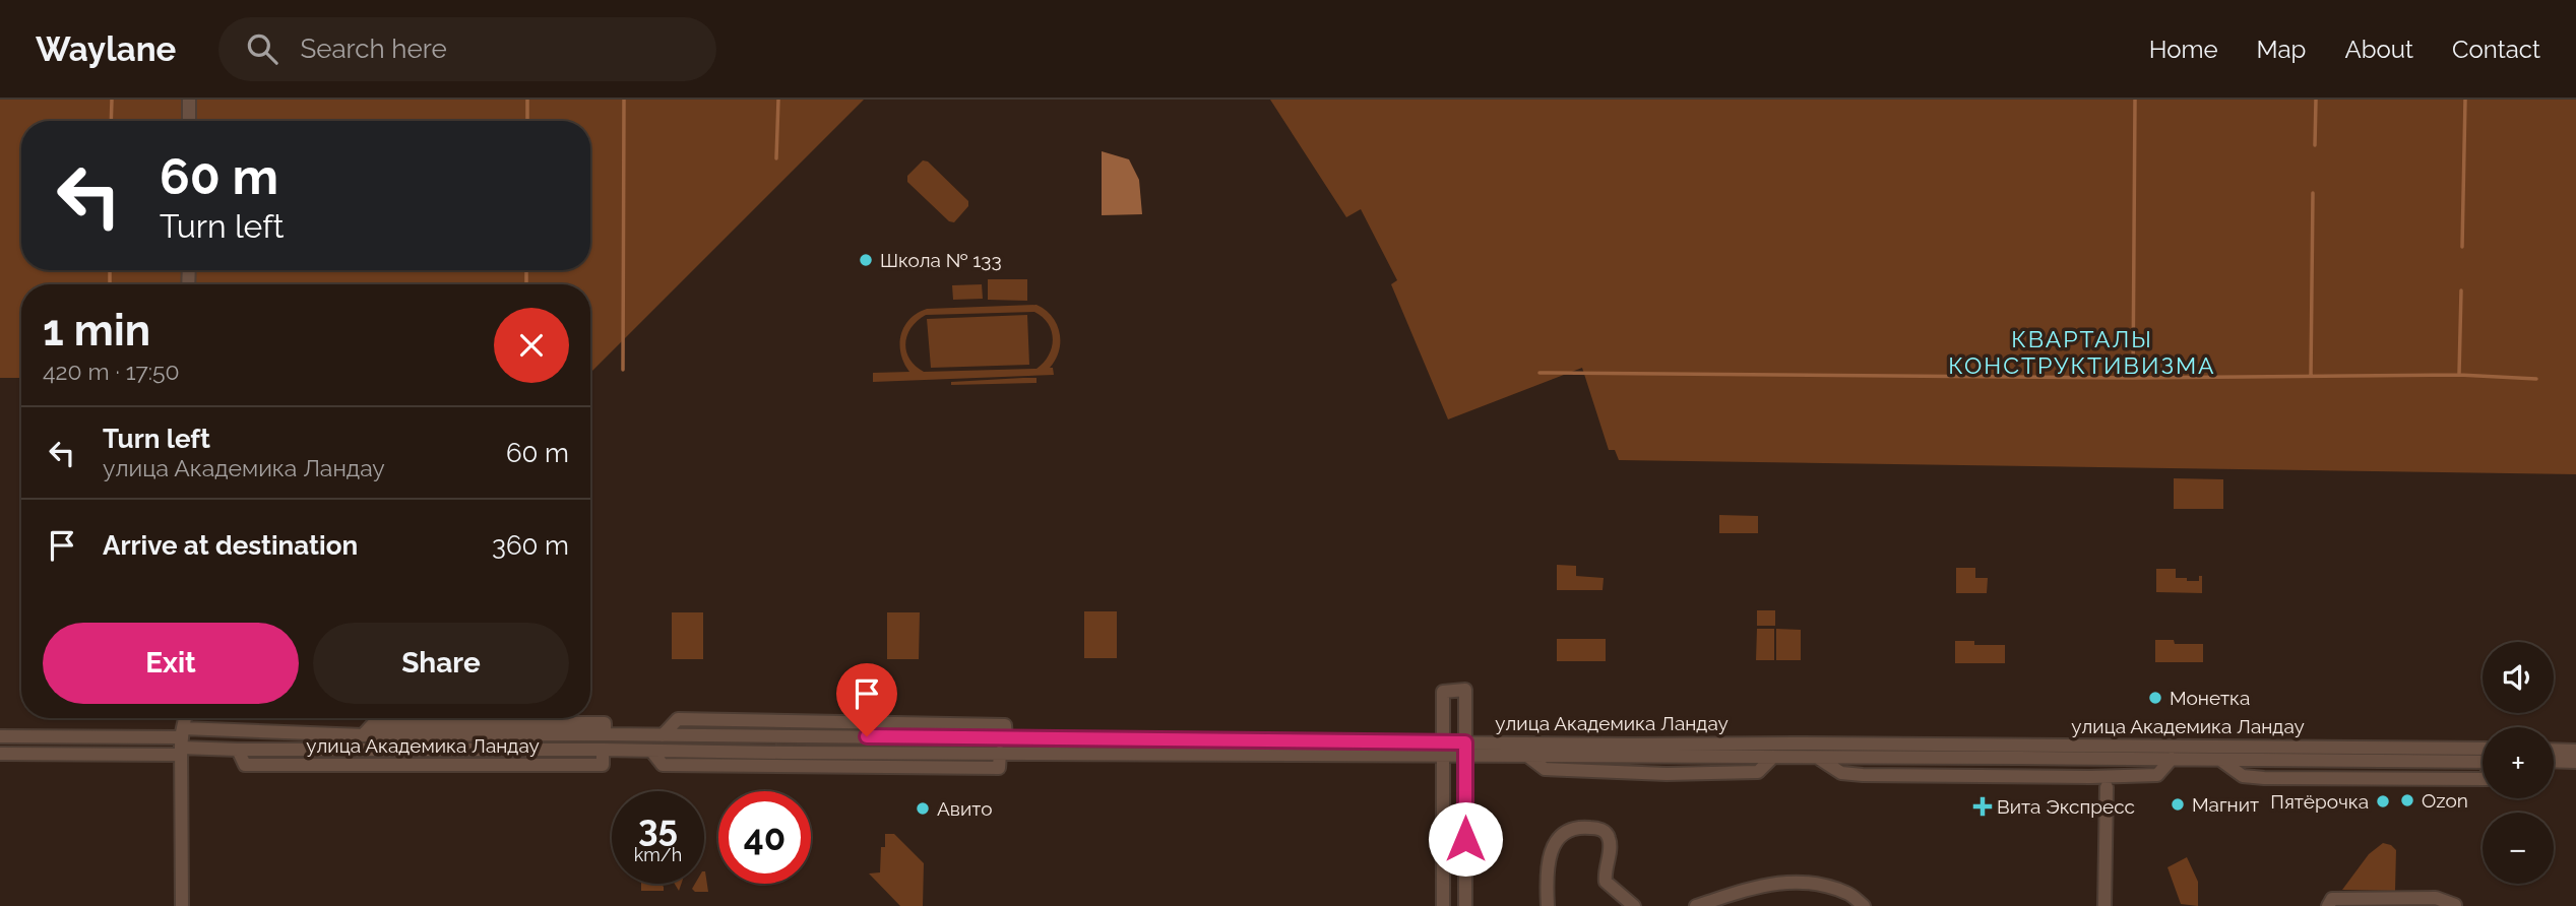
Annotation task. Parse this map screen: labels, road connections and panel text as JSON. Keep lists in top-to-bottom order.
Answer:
{
  "streets": {
    "street": ["улица Академика Ландау"]
  },
  "districts": ["КВАРТАЛЫ КОНСТРУКТИВИЗМА"],
  "places": {
    "other": [
      "Школа № 133",
      "Монетка",
      "Ozon",
      "Пятёрочка",
      "Магнит",
      "Авито"
    ],
    "health": ["Вита Экспресс"]
  },
  "page": {
    "header": "Waylane",
    "search": "Search here",
    "nav": [
      "Home",
      "Map",
      "About",
      "Contact"
    ],
    "turn": ["60 m", "Turn left"],
    "heading": ["1 min", "420 m · 17:50"],
    "list": [
      {
        "name": "Turn left",
        "note": "улица Академика Ландау",
        "value": "60 m"
      },
      {
        "name": "Arrive at destination",
        "value": "360 m"
      }
    ],
    "buttons": ["Exit", "Share"],
    "map_buttons": ["+", "−"],
    "speed": "35 km/h",
    "limit": "40"
  }
}
